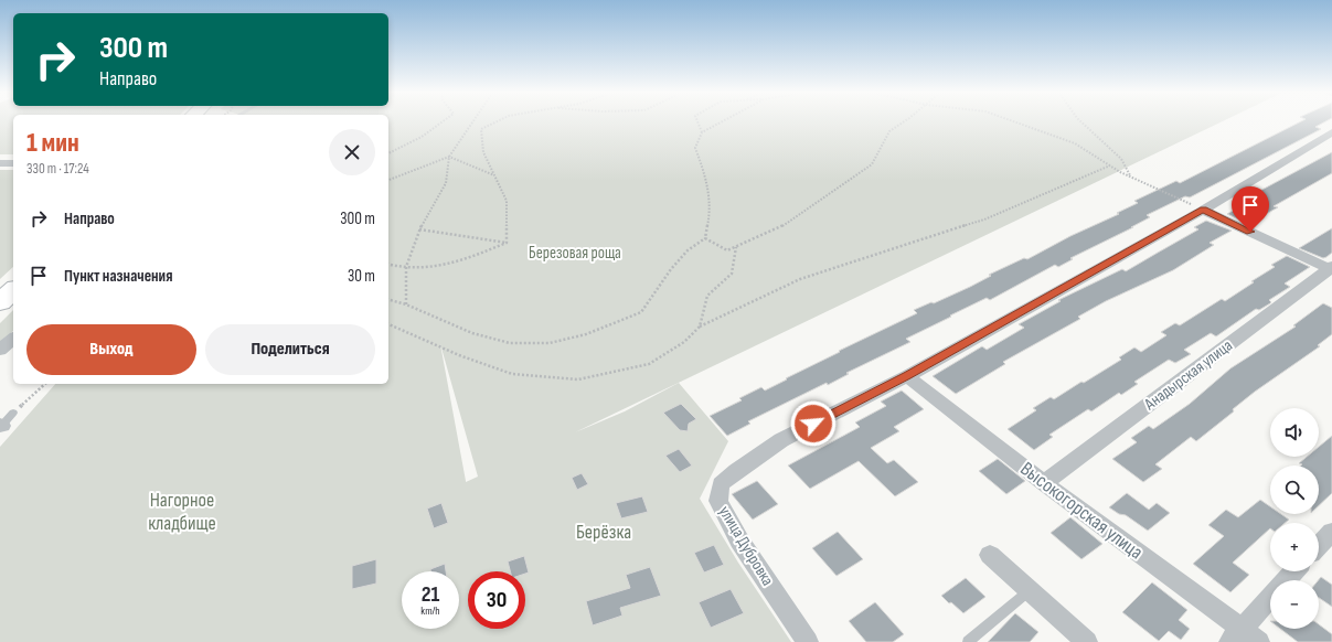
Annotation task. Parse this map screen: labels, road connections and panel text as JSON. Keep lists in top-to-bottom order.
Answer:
{
  "streets": {
    "street": ["Анадырская улица", "Высокогорская улица", "улица Дубровка"]
  },
  "crossings": [
    ["Анадырская улица", "Высокогорская улица"],
    ["Высокогорская улица", "улица Дубровка"]
  ],
  "parks": ["Березовая роща", "Нагорное кладбище", "Берёзка"],
  "page": {
    "turn": ["300 m", "Направо"],
    "heading": ["1 мин", "330 m · 17:24"],
    "list": [
      {
        "name": "Направо",
        "value": "300 m"
      },
      {
        "name": "Пункт назначения",
        "value": "30 m"
      }
    ],
    "buttons": ["Выход", "Поделиться"],
    "map_buttons": ["+", "−"],
    "speed": "21 km/h",
    "limit": "30"
  }
}
